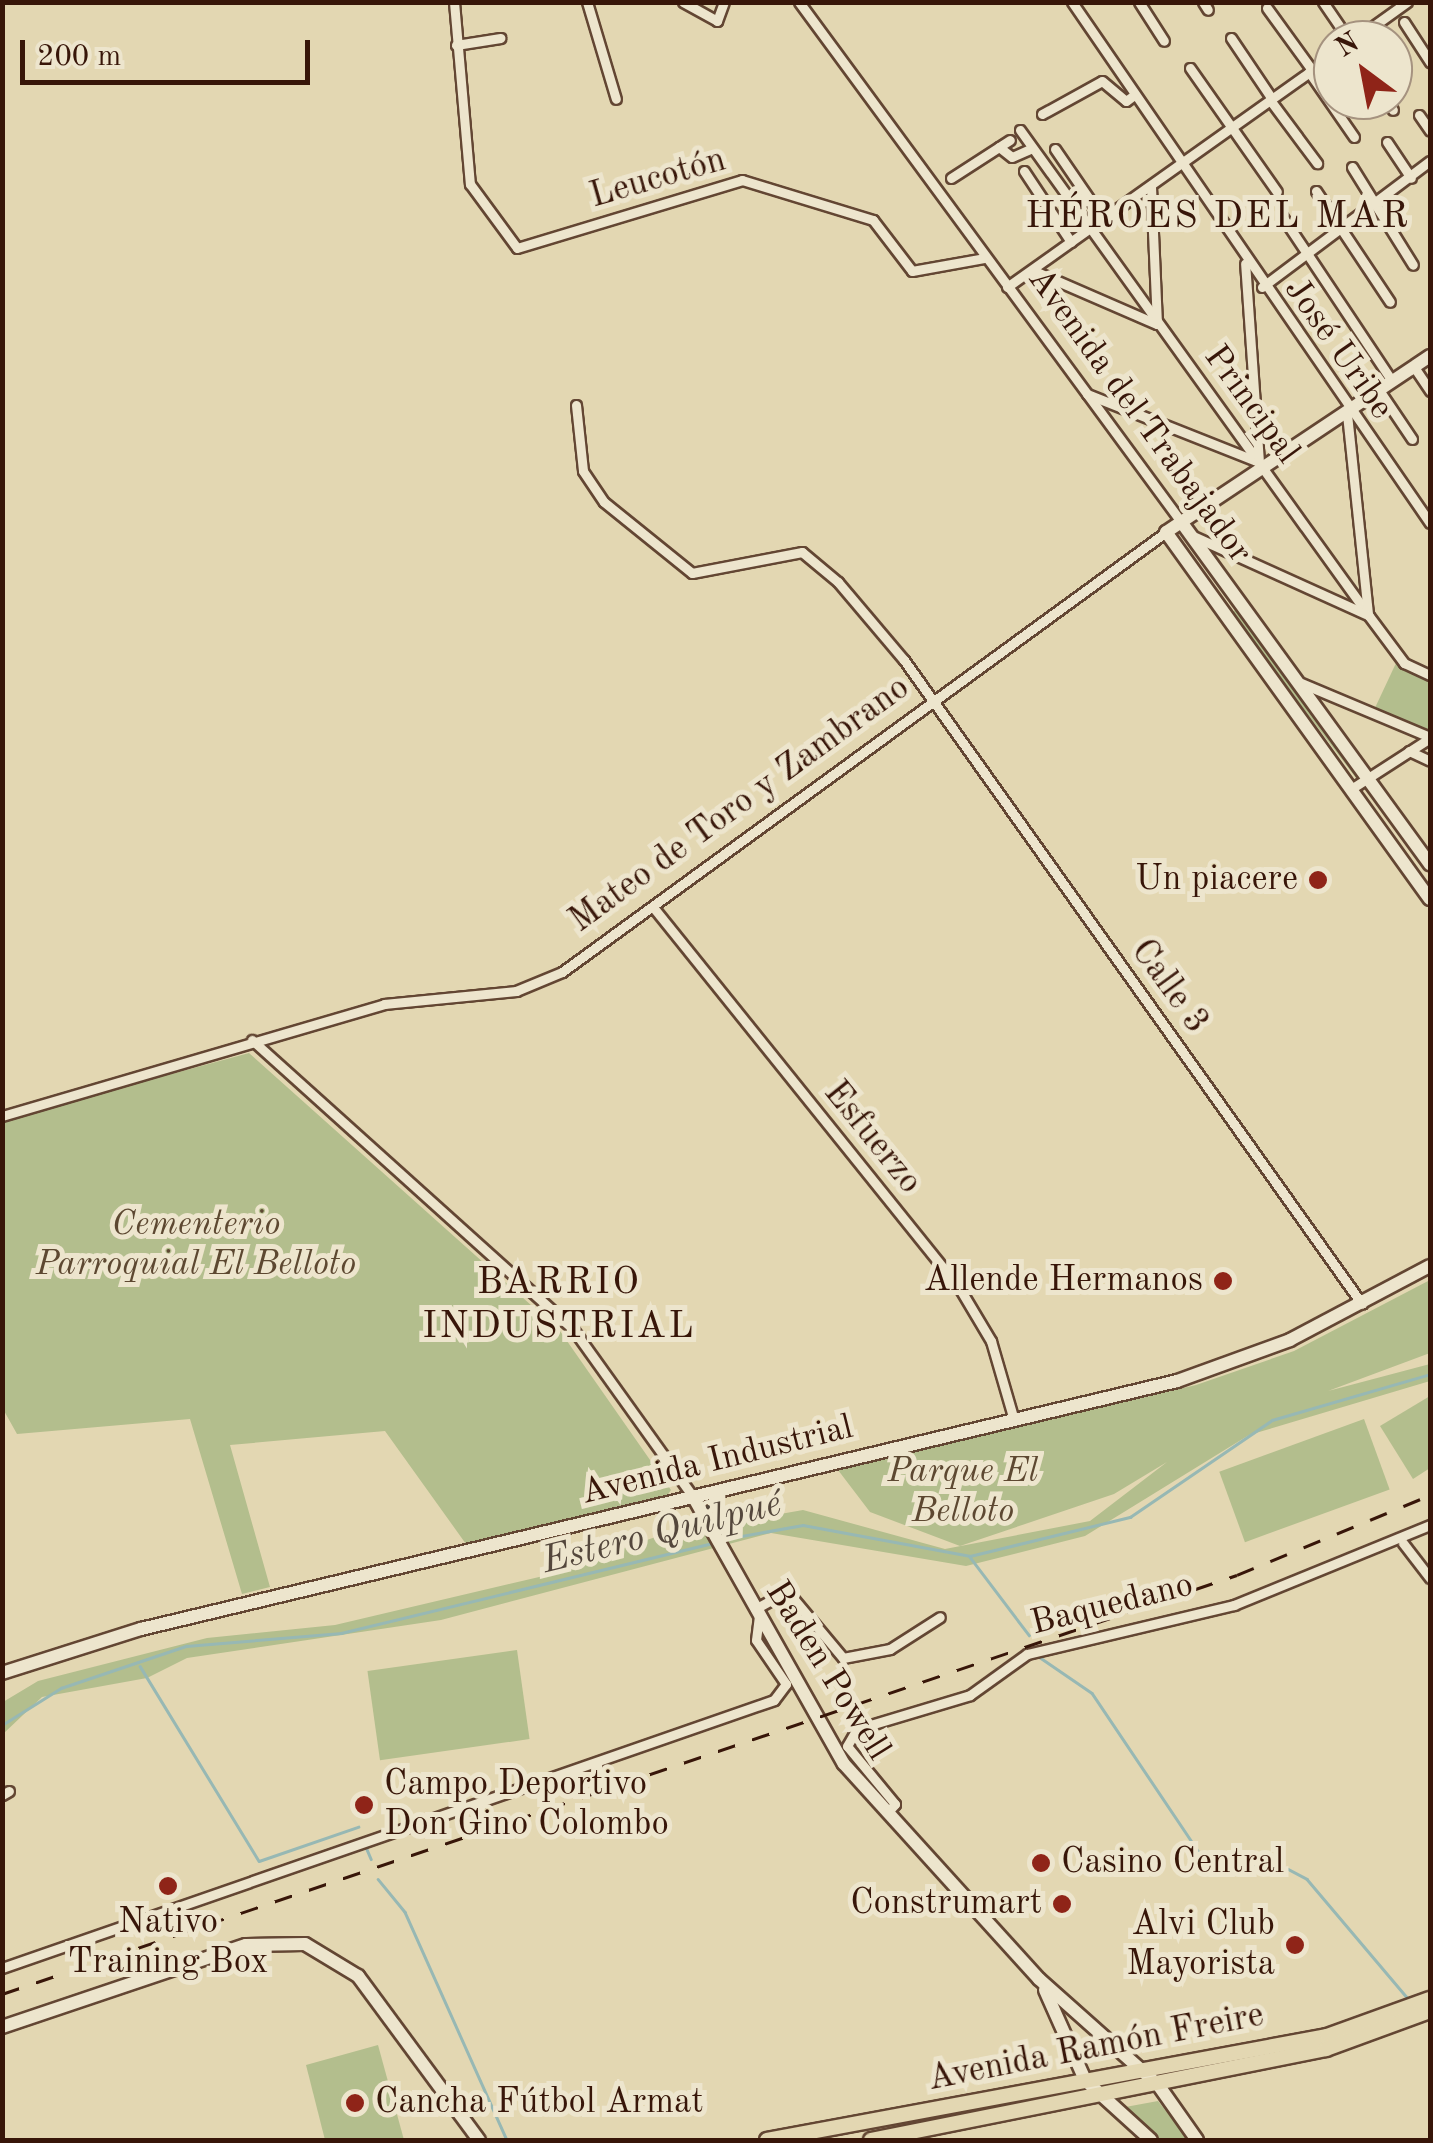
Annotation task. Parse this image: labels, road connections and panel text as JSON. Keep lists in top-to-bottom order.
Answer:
{
  "streets": {
    "main road": ["Avenida Ramón Freire"],
    "street": [
      "Leucotón",
      "José Uribe",
      "Principal",
      "Avenida del Trabajador",
      "Mateo de Toro y Zambrano",
      "Calle 3",
      "Esfuerzo",
      "Avenida Industrial",
      "Baquedano",
      "Baden Powell"
    ]
  },
  "crossings": [
    ["Leucotón", "Avenida del Trabajador"],
    ["José Uribe", "Mateo de Toro y Zambrano"],
    ["Principal", "Mateo de Toro y Zambrano"],
    ["Avenida del Trabajador", "Mateo de Toro y Zambrano"],
    ["Mateo de Toro y Zambrano", "Calle 3"],
    ["Mateo de Toro y Zambrano", "Esfuerzo"],
    ["Mateo de Toro y Zambrano", "Baden Powell"],
    ["Calle 3", "Avenida Industrial"],
    ["Esfuerzo", "Avenida Industrial"],
    ["Avenida Industrial", "Baden Powell"],
    ["Baquedano", "Baden Powell"],
    ["Baden Powell", "Avenida Ramón Freire"]
  ],
  "districts": ["HÉROES DEL MAR", "BARRIO INDUSTRIAL"],
  "water": ["Estero Quilpué"],
  "parks": ["Cementerio Parroquial El Belloto", "Parque El Belloto"],
  "places": [
    "Un piacere",
    "Allende Hermanos",
    "Campo Deportivo Don Gino Colombo",
    "Casino Central",
    "Nativo Training Box",
    "Construmart",
    "Alvi Club Mayorista",
    "Cancha Fútbol Armat"
  ],
  "scale_bar": "200 m",
  "north": "top left"
}
